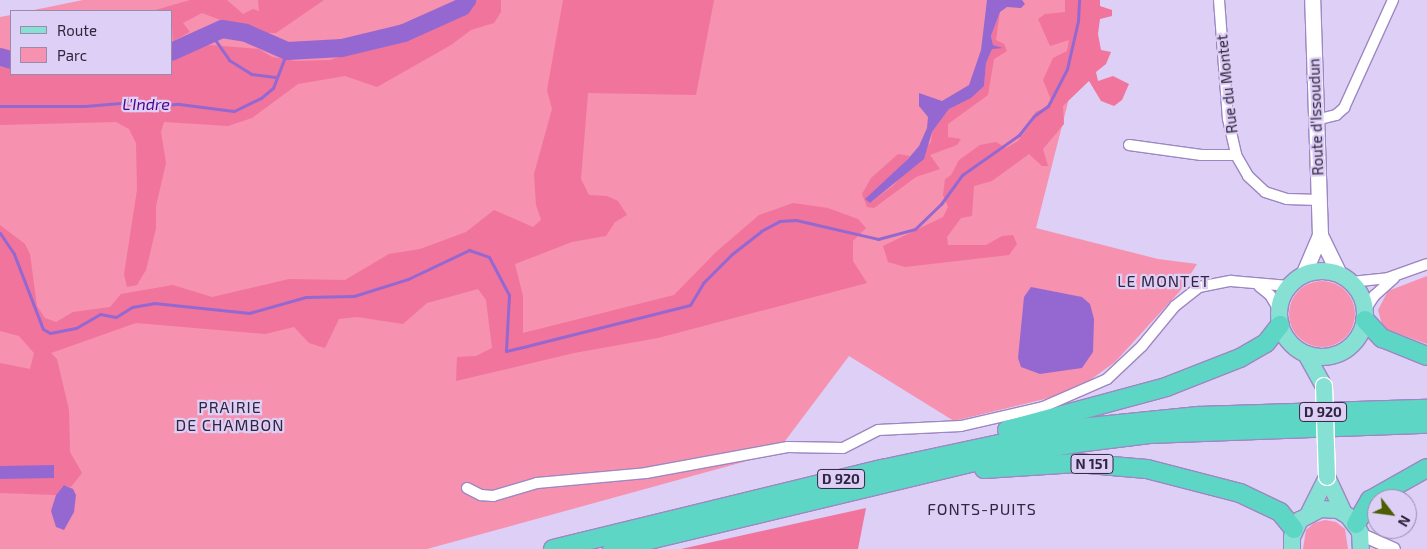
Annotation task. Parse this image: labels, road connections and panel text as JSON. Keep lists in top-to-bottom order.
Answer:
{
  "streets": {
    "highway": ["D 920", "N 151"],
    "main road": ["Route d'Issoudun"],
    "street": ["Rue du Montet"]
  },
  "crossings": [
    ["Rue du Montet", "Route d'Issoudun"],
    ["Route d'Issoudun", "D 920"],
    ["D 920", "N 151"]
  ],
  "districts": ["LE MONTET", "PRAIRIE DE CHAMBON", "FONTS-PUITS"],
  "water": ["L'Indre"],
  "legend": ["Route", "Parc"],
  "north": "bottom right"
}
